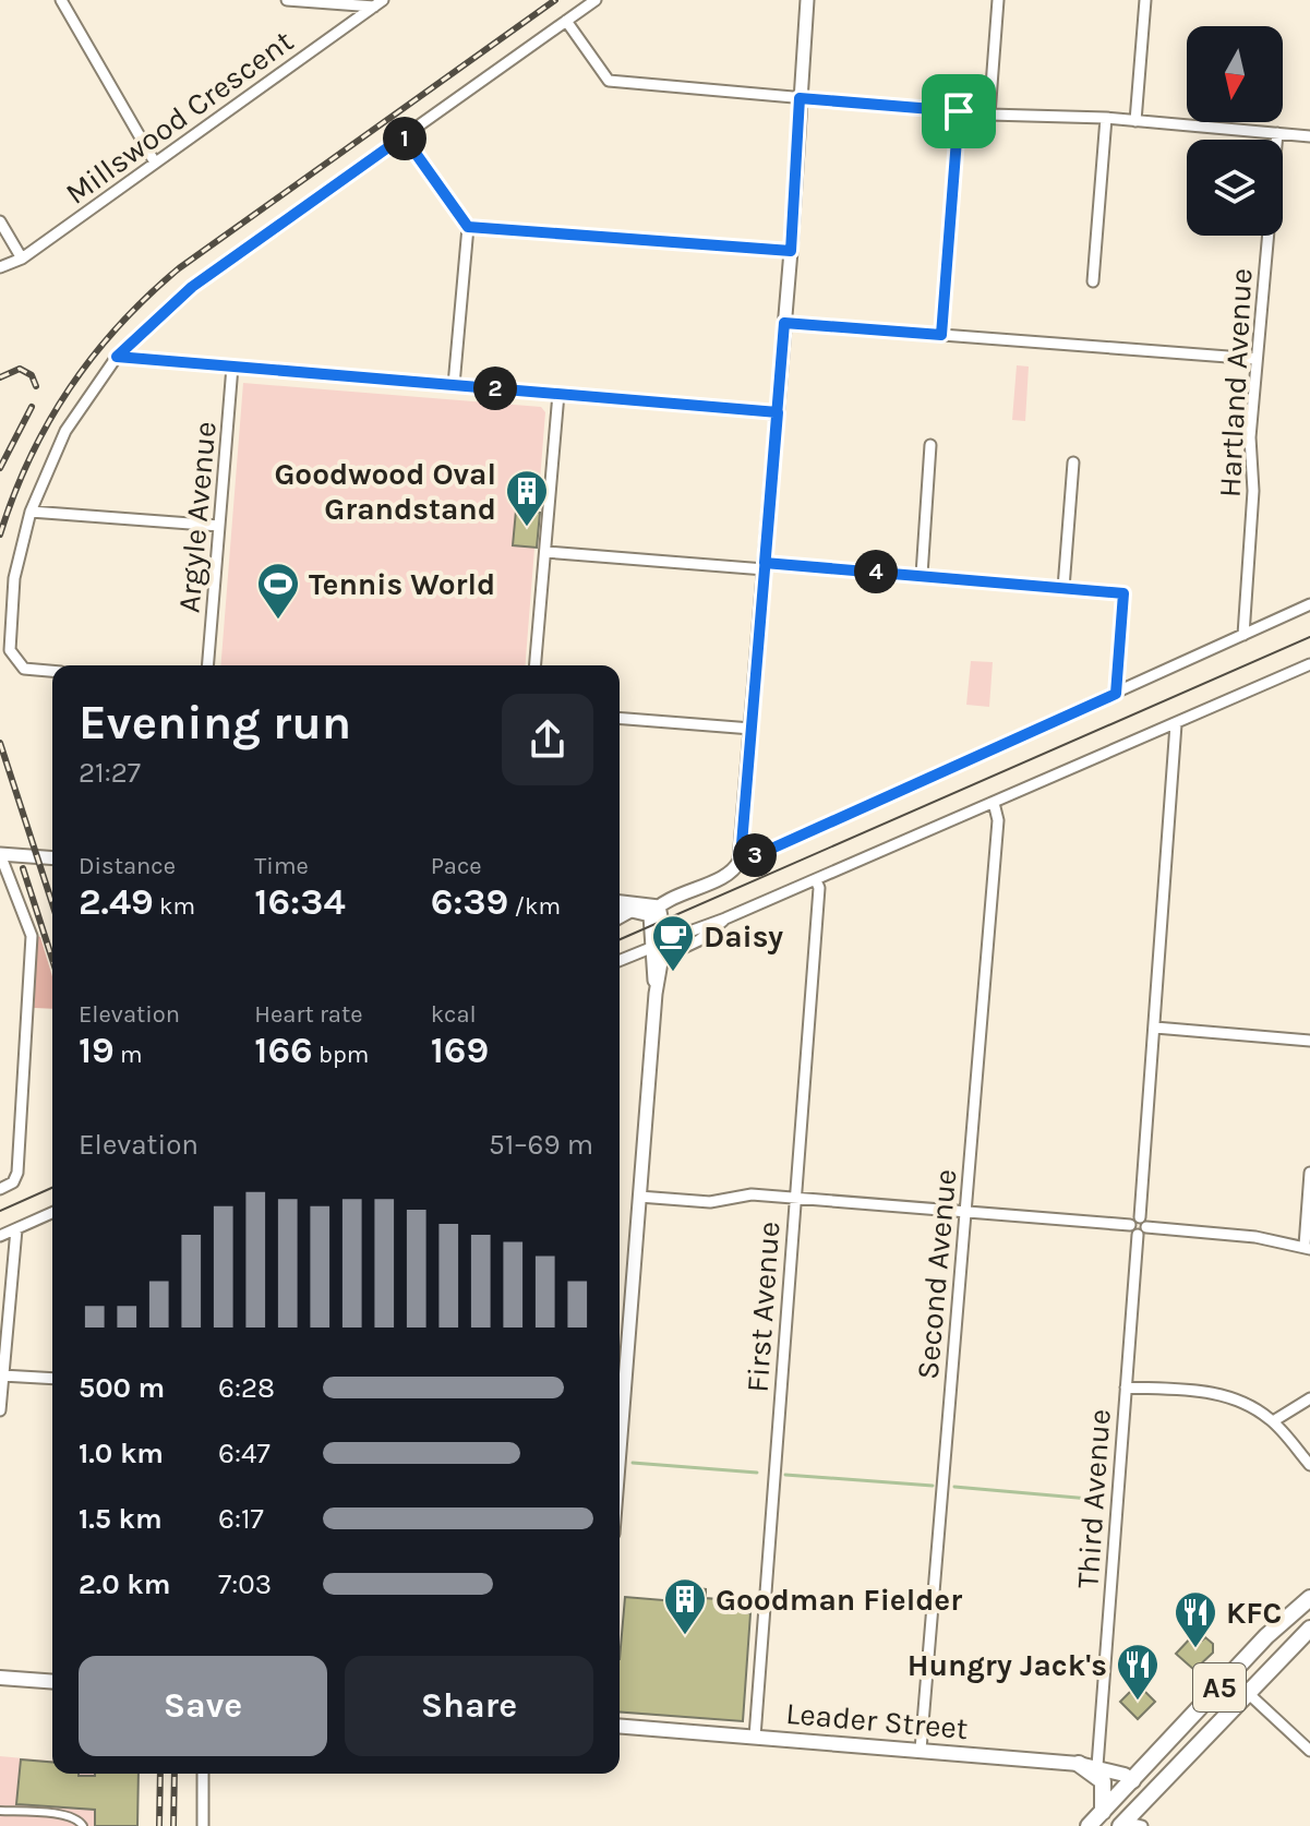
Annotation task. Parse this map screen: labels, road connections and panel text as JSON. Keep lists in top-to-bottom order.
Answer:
{
  "streets": {
    "highway": ["A5"],
    "main road": ["Leader Street"],
    "street": [
      "Millswood Crescent",
      "Hartland Avenue",
      "Argyle Avenue",
      "Second Avenue",
      "First Avenue",
      "Third Avenue"
    ]
  },
  "crossings": [
    ["Second Avenue", "Leader Street"],
    ["First Avenue", "Leader Street"],
    ["Third Avenue", "Leader Street"],
    ["A5", "Leader Street"]
  ],
  "places": {
    "building": ["Goodwood Oval Grandstand", "Goodman Fielder"],
    "sports": ["Tennis World"],
    "cafe": ["Daisy"],
    "restaurant": ["KFC", "Hungry Jack's"]
  },
  "north": "bottom",
  "page": {
    "pins": [
      "1",
      "2",
      "4",
      "3"
    ],
    "heading": ["Evening run", "21:27"],
    "stats": [
      ["Distance", "2.49 km"],
      ["Time", "16:34"],
      ["Pace", "6:39 /km"],
      ["Elevation", "19 m"],
      ["Heart rate", "166 bpm"],
      ["kcal", "169"]
    ],
    "chart": ["Elevation", "51–69 m"],
    "list": [
      {
        "name": "500 m",
        "note": "6:28"
      },
      {
        "name": "1.0 km",
        "note": "6:47"
      },
      {
        "name": "1.5 km",
        "note": "6:17"
      },
      {
        "name": "2.0 km",
        "note": "7:03"
      }
    ],
    "buttons": ["Save", "Share"]
  }
}
